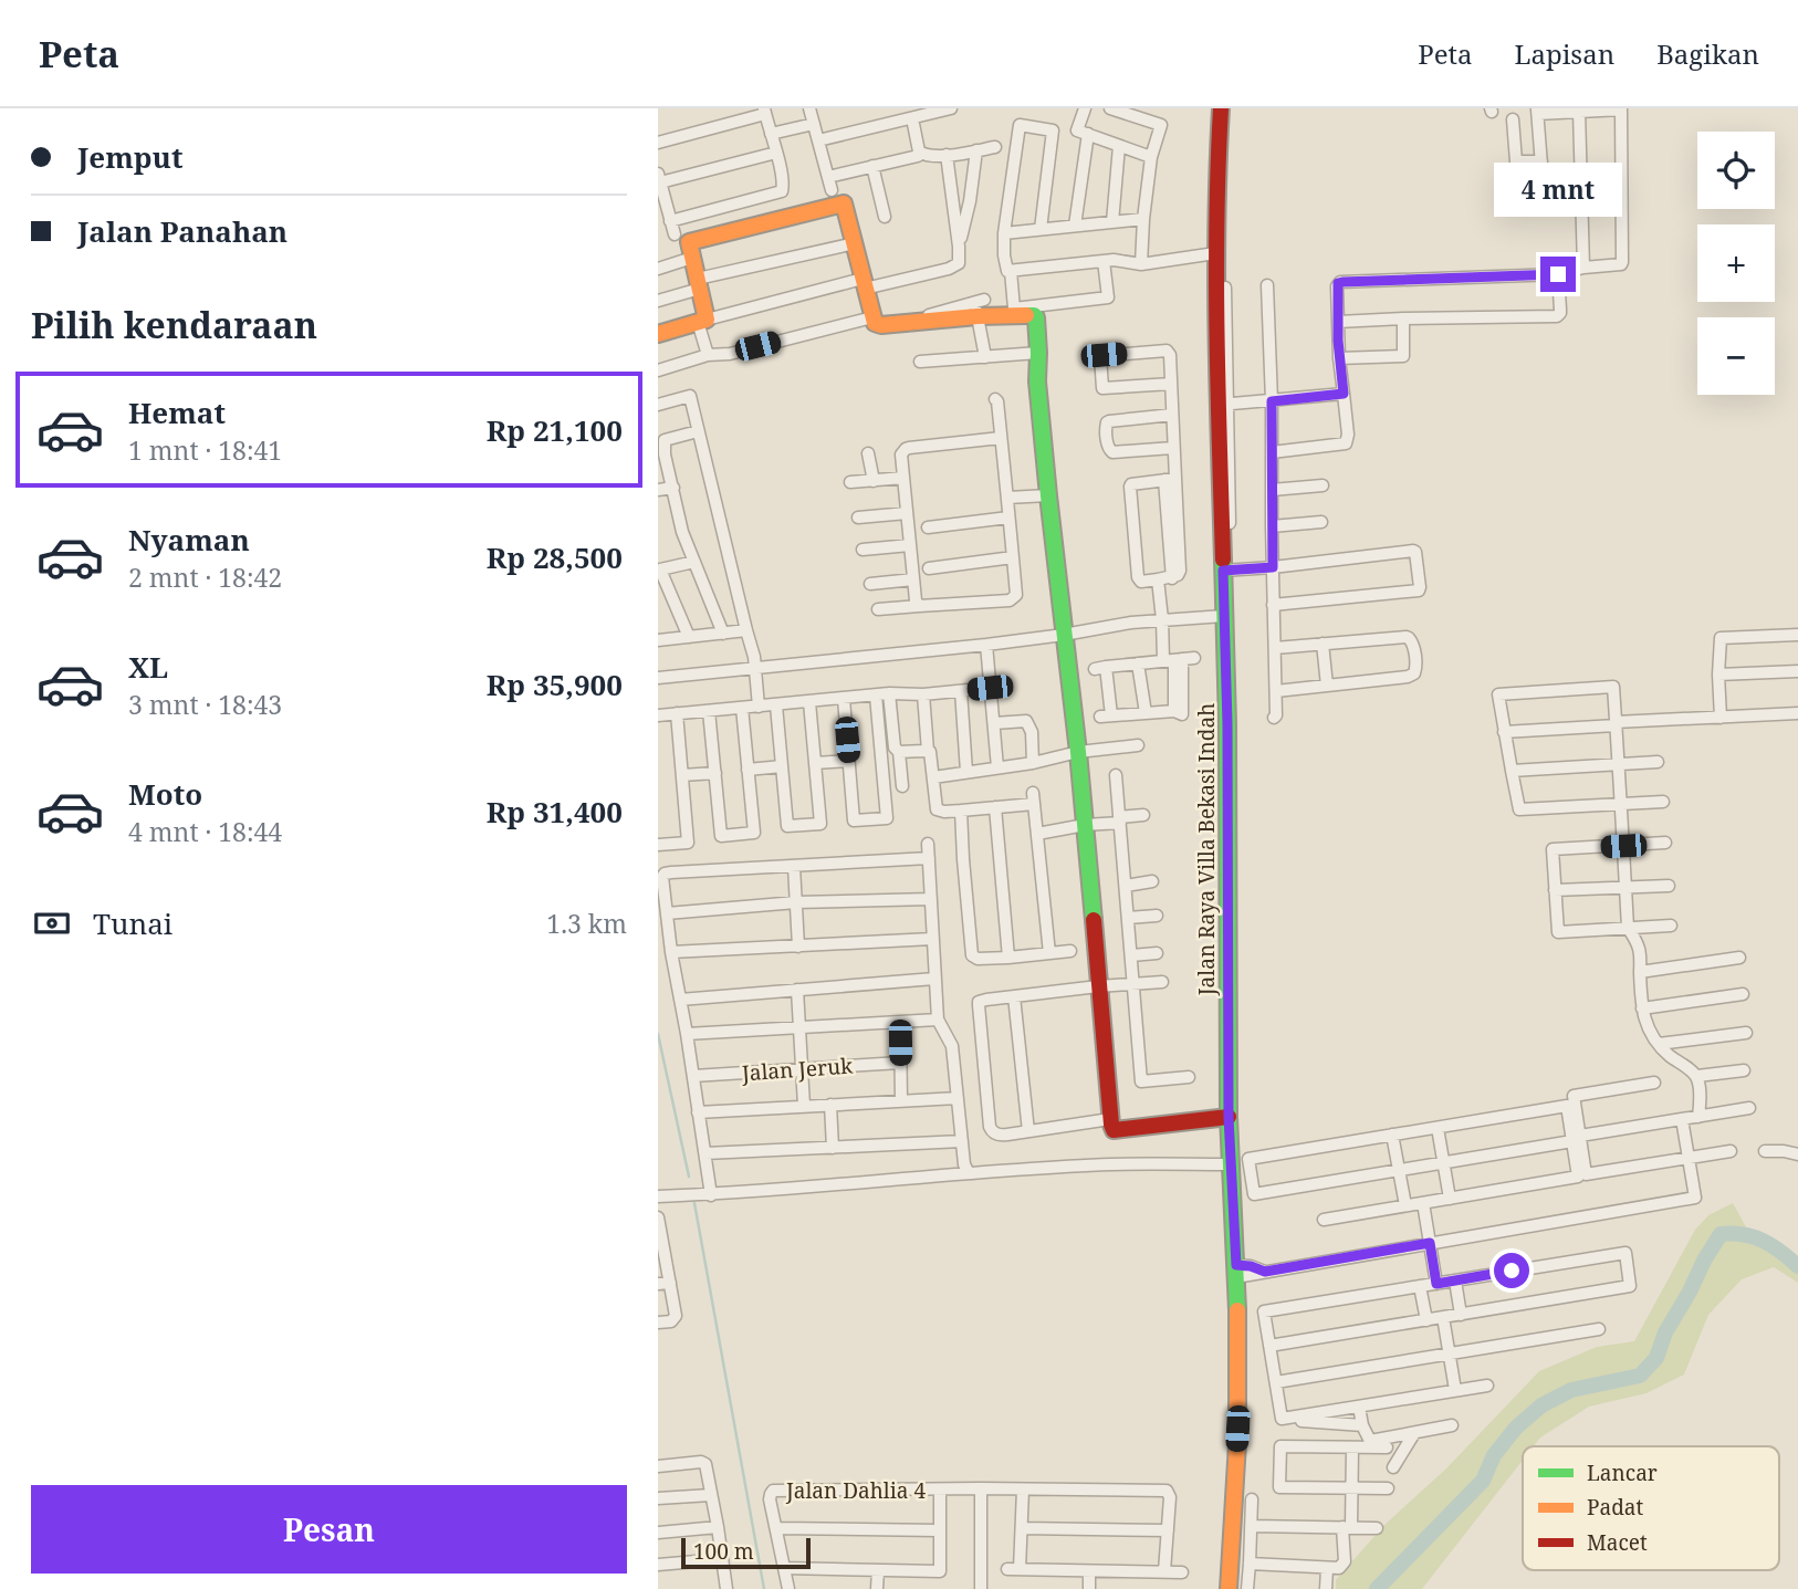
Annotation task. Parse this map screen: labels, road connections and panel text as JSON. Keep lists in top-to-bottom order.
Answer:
{
  "streets": {
    "street": ["Jalan Raya Villa Bekasi Indah", "Jalan Jeruk", "Jalan Dahlia 4"]
  },
  "legend": ["Lancar", "Padat", "Macet"],
  "scale_bar": "100 m",
  "page": {
    "header": "Peta",
    "nav": ["Peta", "Lapisan", "Bagikan"],
    "banner": ["Jemput", "Jalan Panahan"],
    "map_buttons": ["+", "−"],
    "bubble": "4 mnt",
    "heading": "Pilih kendaraan",
    "list": [
      {
        "name": "Hemat",
        "note": "1 mnt · 18:41",
        "value": "Rp 21,100"
      },
      {
        "name": "Nyaman",
        "note": "2 mnt · 18:42",
        "value": "Rp 28,500"
      },
      {
        "name": "XL",
        "note": "3 mnt · 18:43",
        "value": "Rp 35,900"
      },
      {
        "name": "Moto",
        "note": "4 mnt · 18:44",
        "value": "Rp 31,400"
      }
    ],
    "pay": ["Tunai", "1.3 km"],
    "buttons": "Pesan",
    "scale": "100 m"
  }
}
